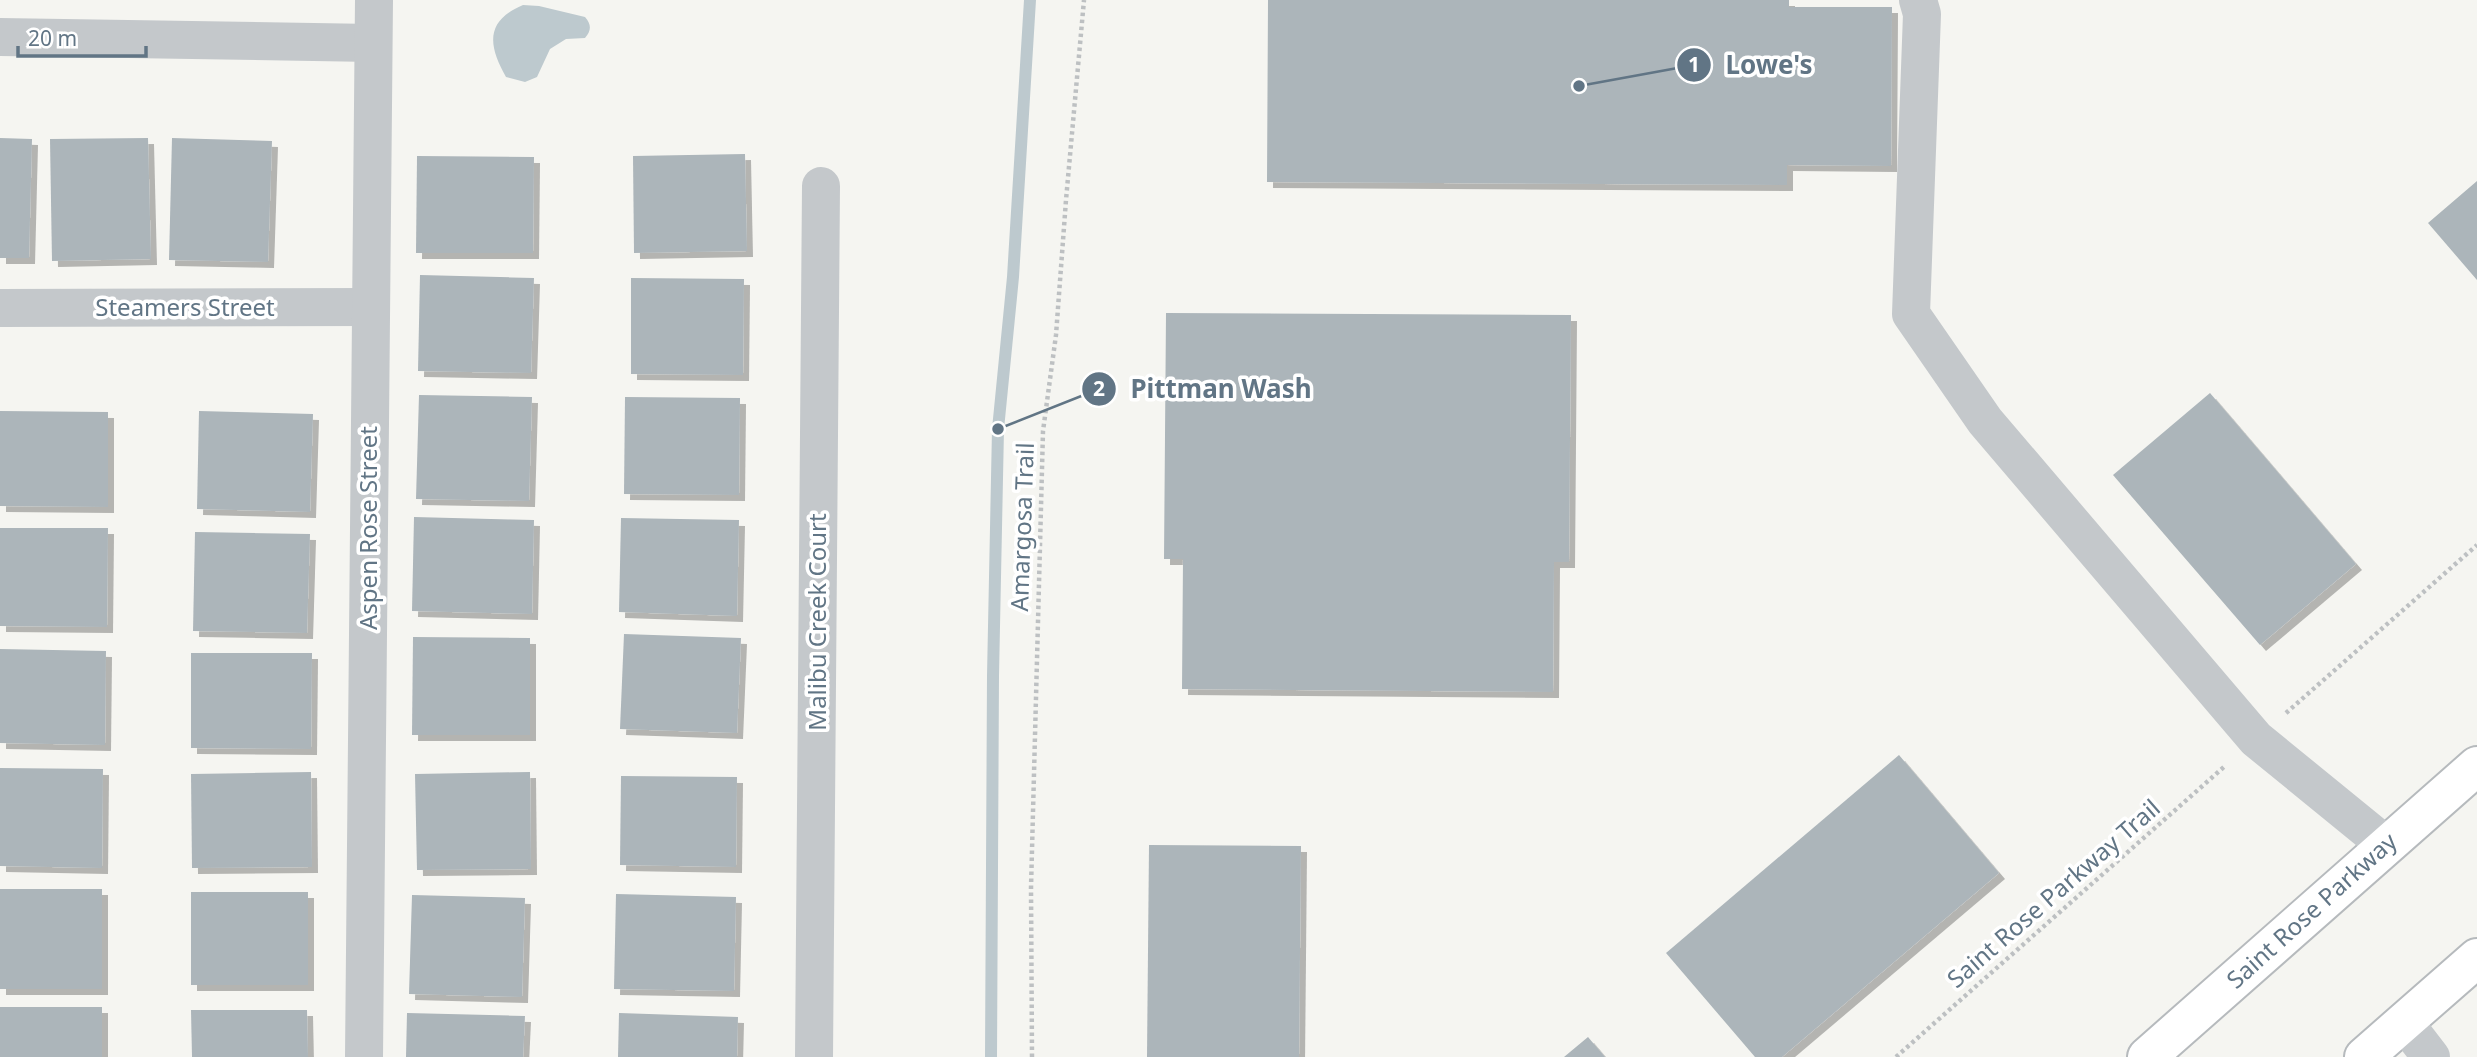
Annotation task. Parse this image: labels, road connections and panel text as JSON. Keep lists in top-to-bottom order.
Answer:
{
  "streets": {
    "highway": ["Saint Rose Parkway"],
    "street": ["Steamers Street", "Aspen Rose Street", "Malibu Creek Court"],
    "path": ["Amargosa Trail", "Saint Rose Parkway Trail"]
  },
  "crossings": [
    ["Steamers Street", "Aspen Rose Street"]
  ],
  "places": ["Lowe's", "Pittman Wash"],
  "scale_bar": "20 m"
}
